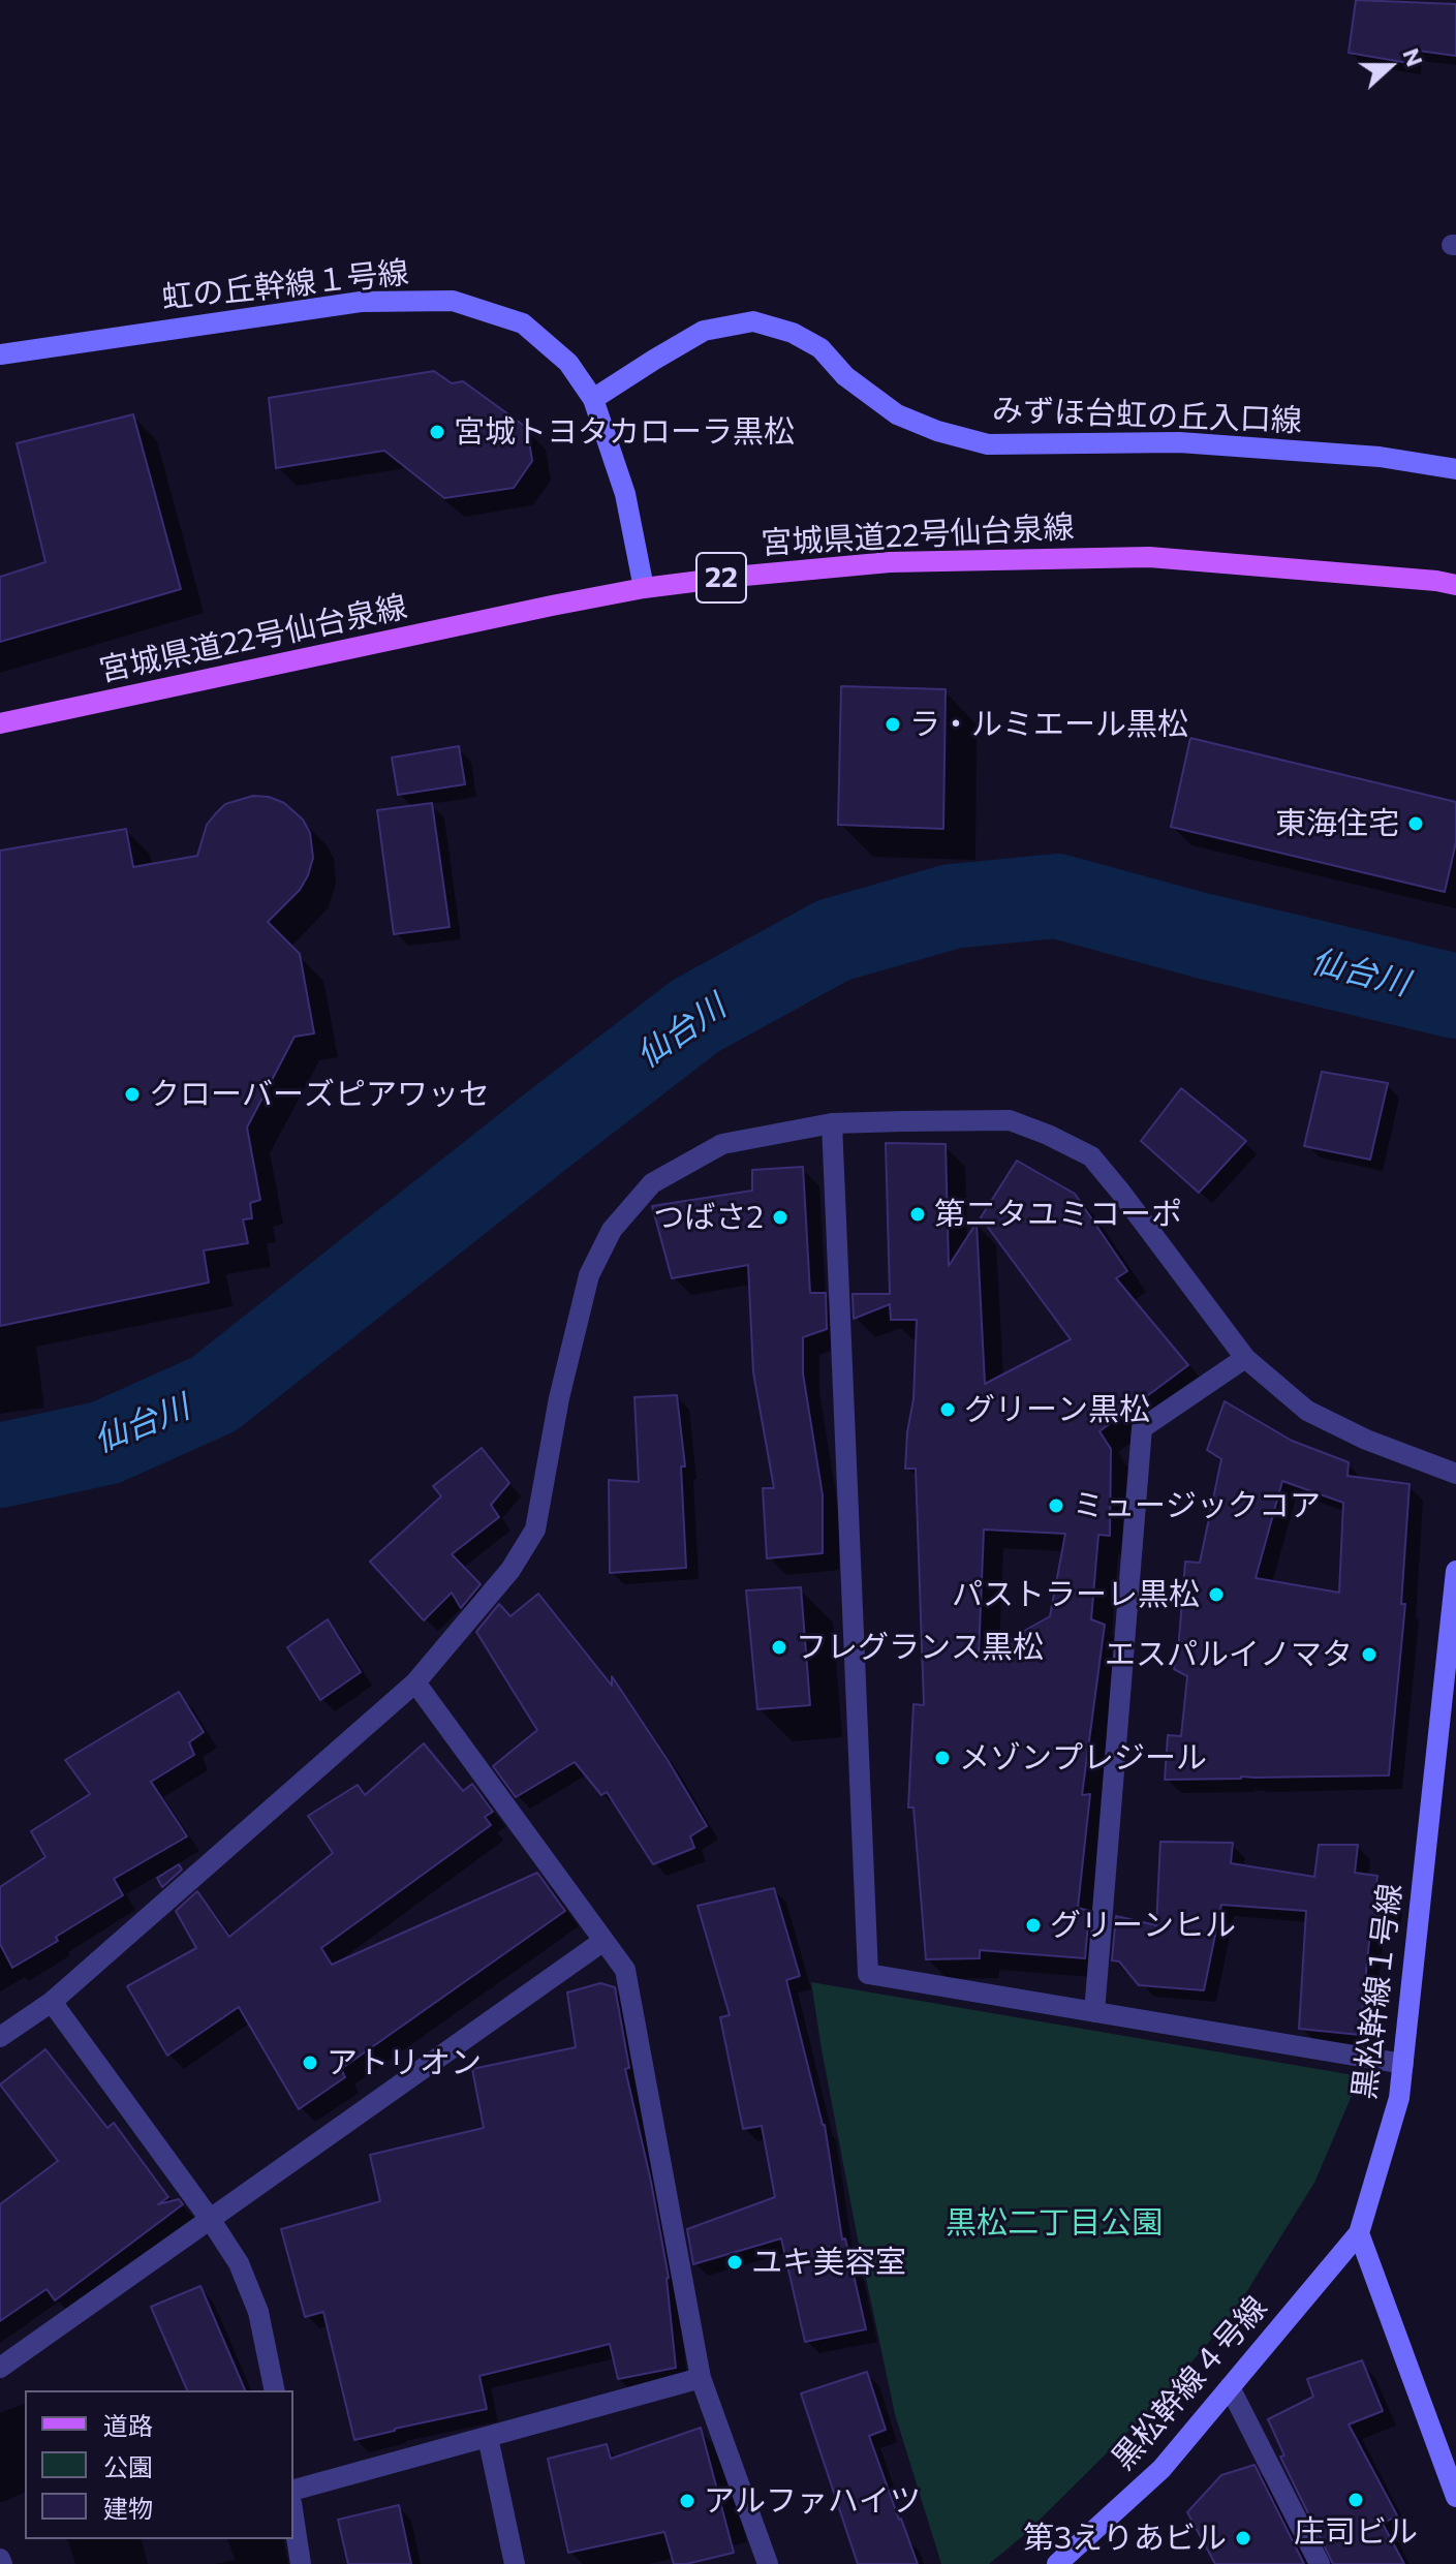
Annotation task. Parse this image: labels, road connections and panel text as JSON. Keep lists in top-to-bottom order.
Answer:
{
  "streets": {
    "main road": ["宮城県道22号仙台泉線", "22"],
    "street": [
      "虹の丘幹線１号線",
      "みずほ台虹の丘入口線",
      "黒松幹線１号線",
      "黒松幹線４号線"
    ]
  },
  "crossings": [
    ["虹の丘幹線１号線", "みずほ台虹の丘入口線"],
    ["虹の丘幹線１号線", "宮城県道22号仙台泉線"],
    ["黒松幹線１号線", "黒松幹線４号線"]
  ],
  "water": ["仙台川"],
  "parks": ["黒松二丁目公園"],
  "places": [
    "宮城トヨタカローラ黒松",
    "ラ・ルミエール黒松",
    "東海住宅",
    "クローバーズピアワッセ",
    "第二タユミコーポ",
    "つばさ2",
    "グリーン黒松",
    "ミュージックコア",
    "パストラーレ黒松",
    "フレグランス黒松",
    "エスパルイノマタ",
    "メゾンプレジール",
    "グリーンヒル",
    "アトリオン",
    "ユキ美容室",
    "庄司ビル",
    "アルファハイツ",
    "第3えりあビル"
  ],
  "legend": ["道路", "公園", "建物"],
  "north": "right"
}
